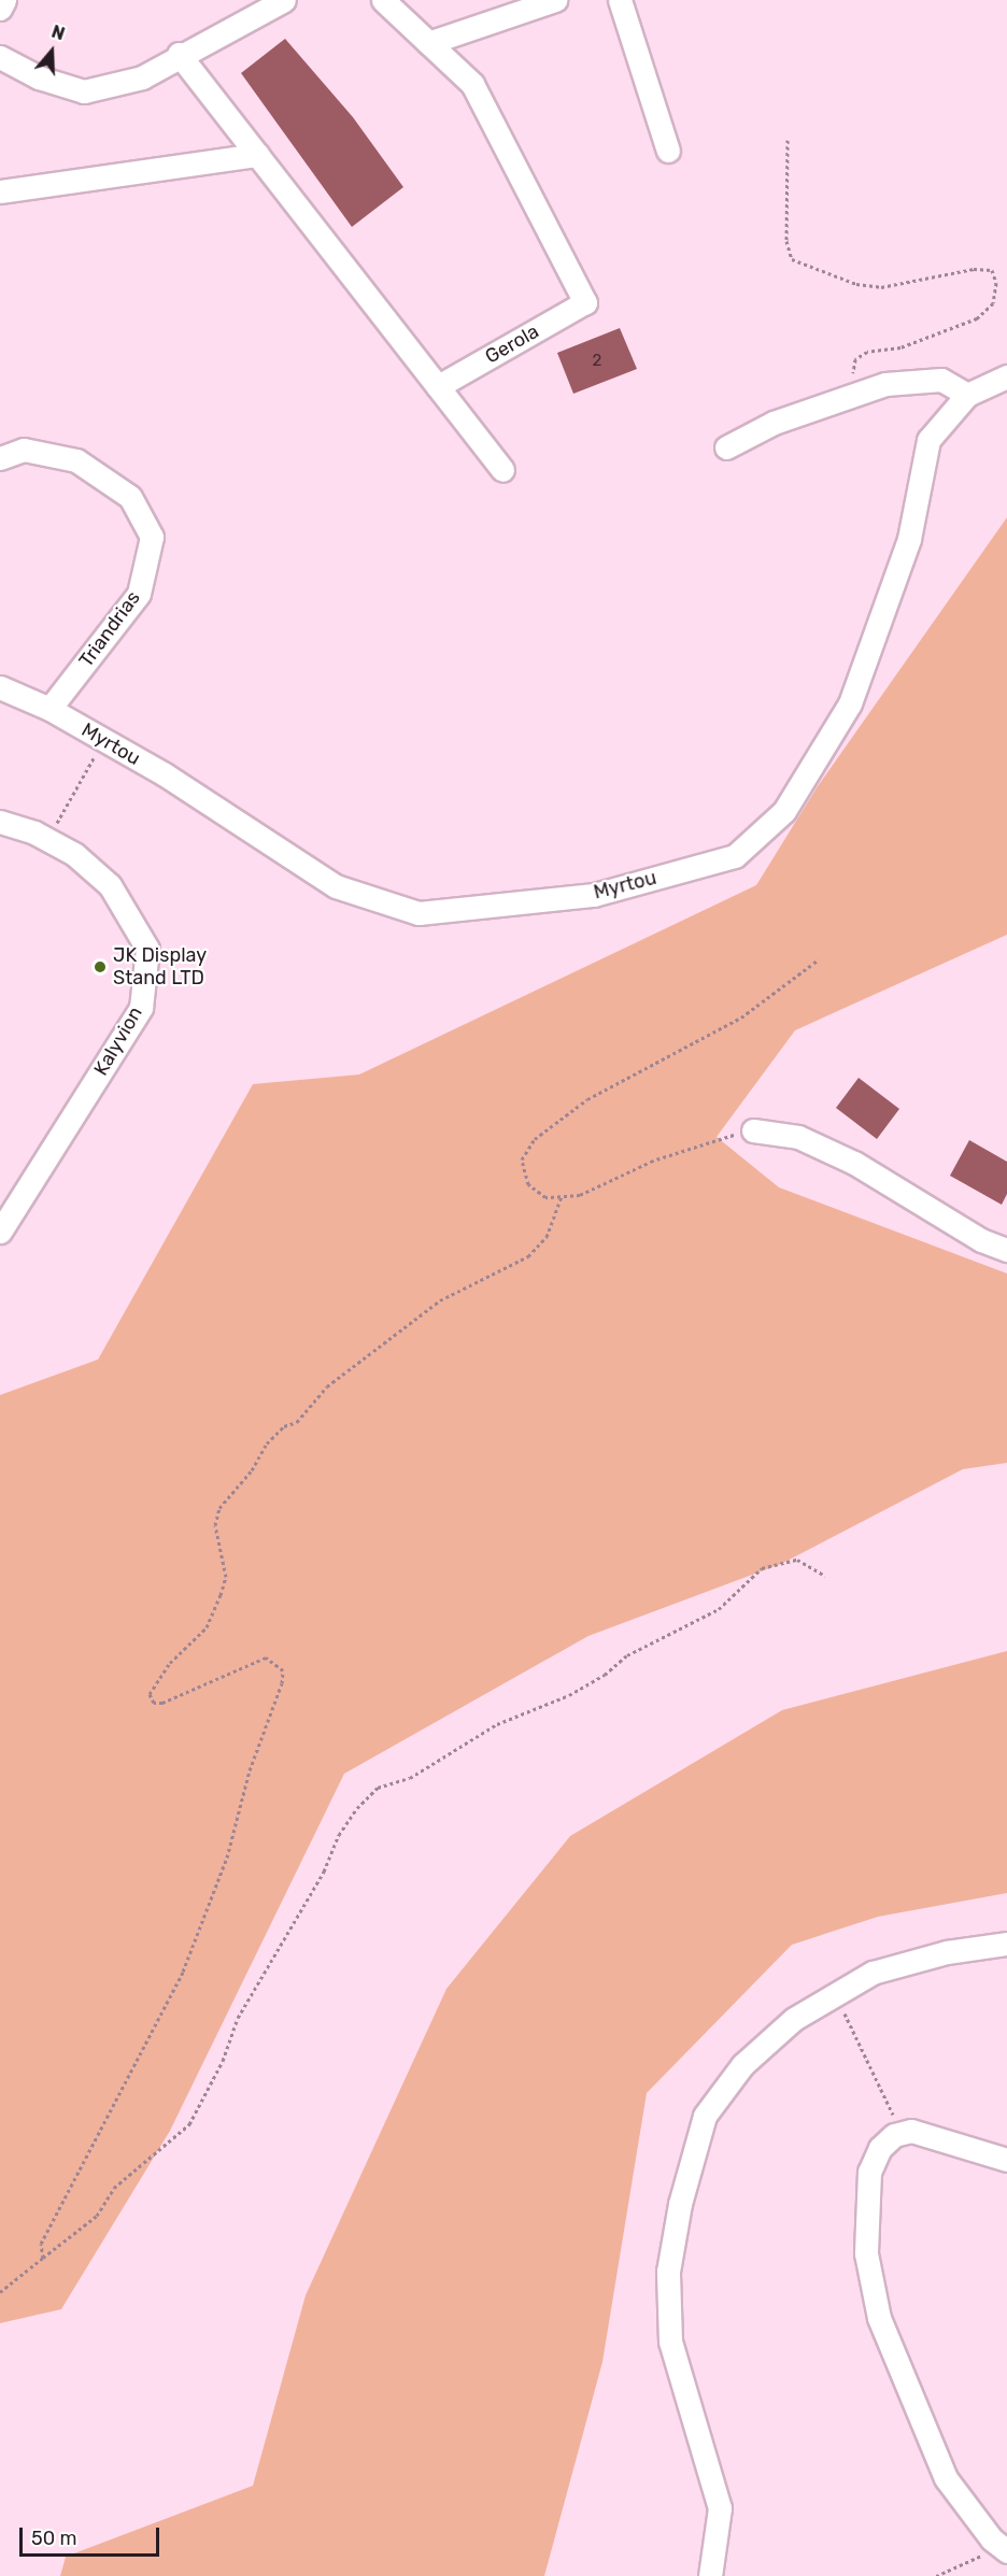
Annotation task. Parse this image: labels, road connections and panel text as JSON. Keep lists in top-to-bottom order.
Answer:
{
  "streets": {
    "street": [
      "Gerola",
      "Triandrias",
      "Myrtou",
      "Kalyvion"
    ]
  },
  "crossings": [
    ["Triandrias", "Myrtou"]
  ],
  "places": ["JK Display Stand LTD"],
  "house_numbers": ["2"],
  "scale_bar": "50 m",
  "north": "top"
}
